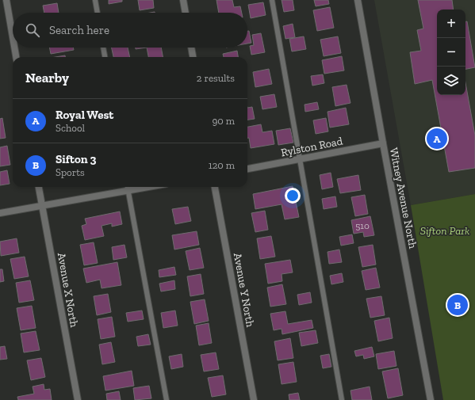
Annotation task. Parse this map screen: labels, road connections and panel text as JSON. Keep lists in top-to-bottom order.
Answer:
{
  "streets": {
    "street": [
      "Rylston Road",
      "Witney Avenue North",
      "Avenue X North",
      "Avenue Y North"
    ]
  },
  "crossings": [
    ["Rylston Road", "Witney Avenue North"]
  ],
  "parks": ["Sifton Park"],
  "house_numbers": ["510"],
  "page": {
    "map_buttons": ["+", "−"],
    "search": "Search here",
    "heading": ["Nearby", "2 results"],
    "list": [
      {
        "mark": "A",
        "name": "Royal West",
        "note": "School",
        "value": "90 m"
      },
      {
        "mark": "B",
        "name": "Sifton 3",
        "note": "Sports",
        "value": "120 m"
      }
    ],
    "pins": ["A", "B"]
  }
}
